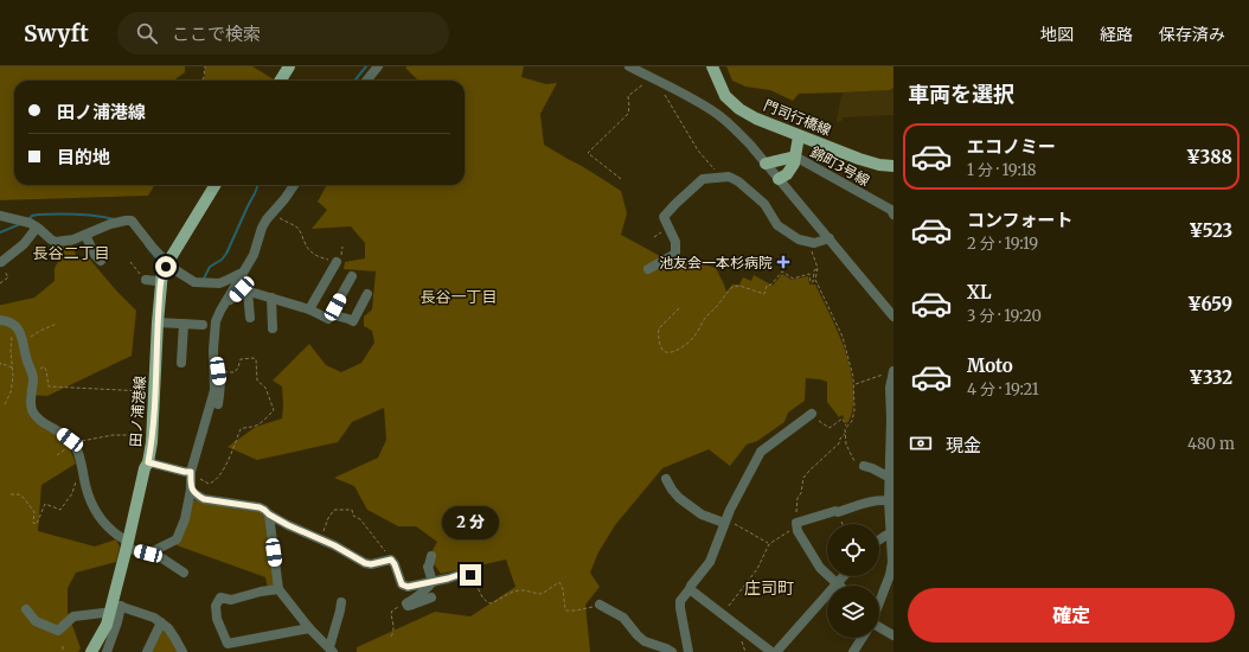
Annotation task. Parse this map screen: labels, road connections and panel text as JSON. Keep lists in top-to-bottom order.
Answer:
{
  "streets": {
    "main road": ["門司行橋線", "田ノ浦港線"],
    "street": ["錦町3号線"]
  },
  "districts": ["長谷二丁目", "長谷一丁目", "庄司町"],
  "places": {
    "health": ["池友会一本杉病院"]
  },
  "page": {
    "header": "Swyft",
    "search": "ここで検索",
    "nav": ["地図", "経路", "保存済み"],
    "heading": "車両を選択",
    "banner": ["田ノ浦港線", "目的地"],
    "list": [
      {
        "name": "エコノミー",
        "note": "1 分 · 19:18",
        "value": "¥388"
      },
      {
        "name": "コンフォート",
        "note": "2 分 · 19:19",
        "value": "¥523"
      },
      {
        "name": "XL",
        "note": "3 分 · 19:20",
        "value": "¥659"
      },
      {
        "name": "Moto",
        "note": "4 分 · 19:21",
        "value": "¥332"
      }
    ],
    "pay": ["現金", "480 m"],
    "bubble": "2 分",
    "buttons": "確定"
  }
}
